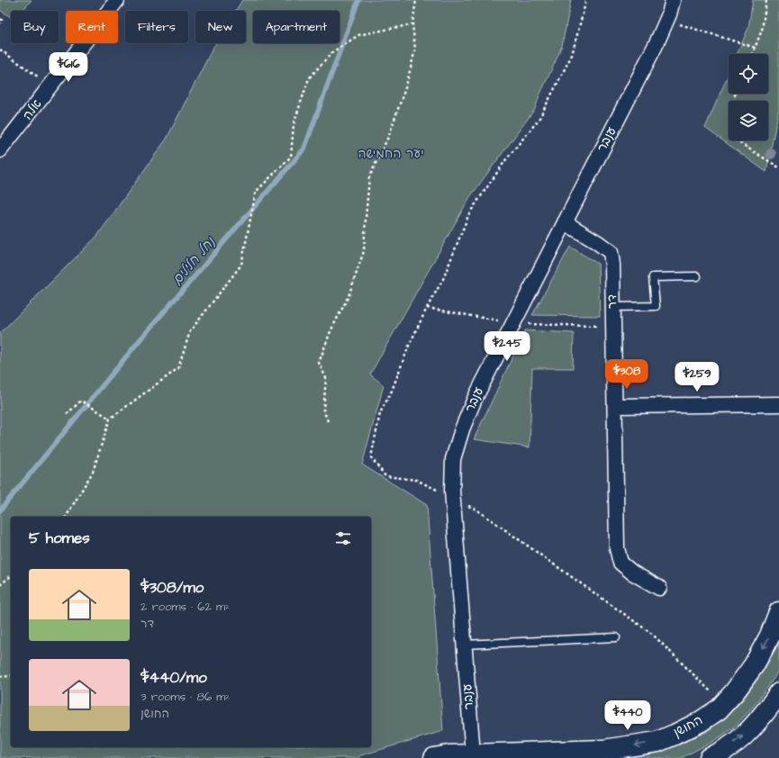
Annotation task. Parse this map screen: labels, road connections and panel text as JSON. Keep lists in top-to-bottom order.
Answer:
{
  "streets": {
    "street": [
      "אלה",
      "ענבר",
      "דר",
      "החושן"
    ]
  },
  "crossings": [
    ["ענבר", "דר"],
    ["ענבר", "החושן"]
  ],
  "one_way": ["החושן"],
  "water": ["נחל חלילים"],
  "parks": ["יער החמישה"],
  "page": {
    "chip": [
      "Buy",
      "Rent",
      "Filters",
      "New",
      "Apartment"
    ],
    "price": [
      "$616",
      "$245",
      "$308",
      "$259",
      "$440"
    ],
    "heading": "5 homes",
    "list": [
      {
        "name": "$308/mo",
        "note": "2 rooms · 62 m² · דר"
      },
      {
        "name": "$440/mo",
        "note": "3 rooms · 86 m² · החושן"
      }
    ]
  }
}
